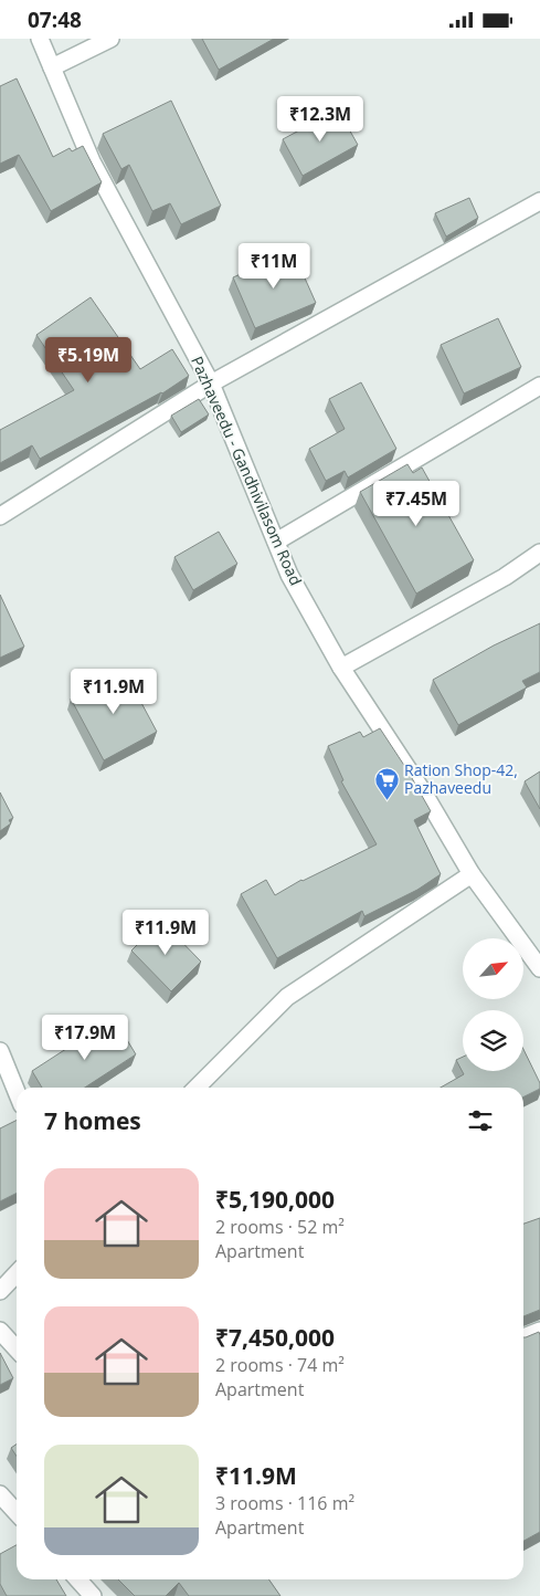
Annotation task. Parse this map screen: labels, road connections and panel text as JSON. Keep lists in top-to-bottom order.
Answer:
{
  "streets": {
    "street": ["Pazhaveedu - Gandhivilasom Road"]
  },
  "places": {
    "supermarket": ["Ration Shop-42, Pazhaveedu"]
  },
  "north": "top right",
  "page": {
    "status": "07:48",
    "price": [
      "₹12.3M",
      "₹11M",
      "₹5.19M",
      "₹7.45M",
      "₹11.9M",
      "₹11.9M",
      "₹17.9M"
    ],
    "heading": "7 homes",
    "list": [
      {
        "name": "₹5,190,000",
        "note": "2 rooms · 52 m² · Apartment"
      },
      {
        "name": "₹7,450,000",
        "note": "2 rooms · 74 m² · Apartment"
      },
      {
        "name": "₹11.9M",
        "note": "3 rooms · 116 m² · Apartment"
      }
    ]
  }
}
